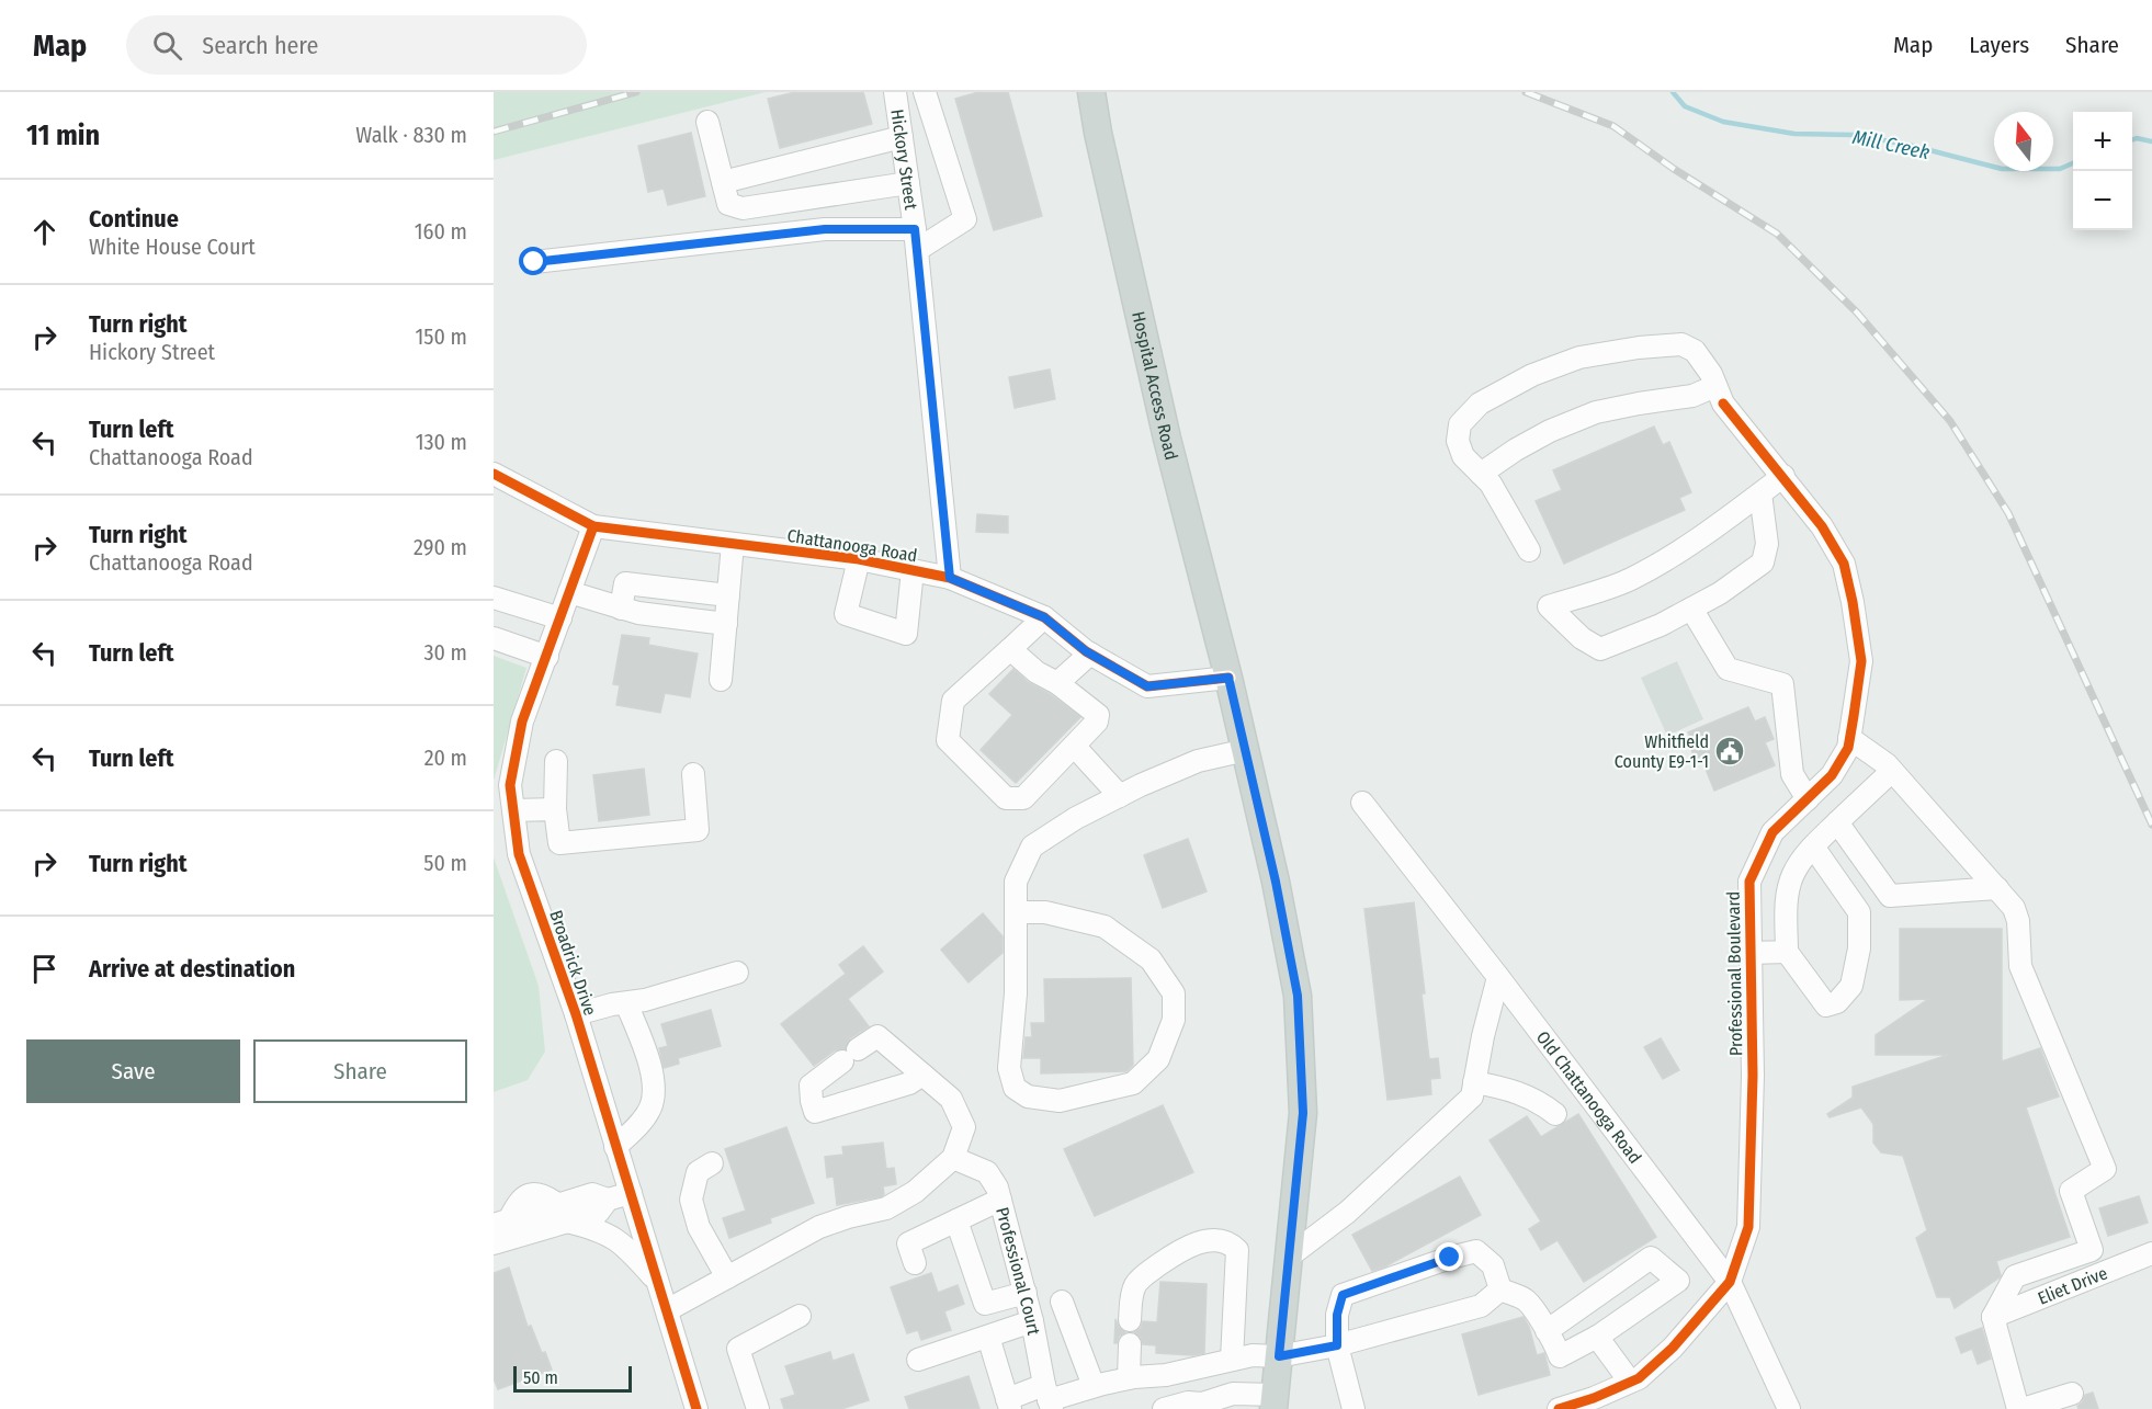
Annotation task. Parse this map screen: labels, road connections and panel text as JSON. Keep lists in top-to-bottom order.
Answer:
{
  "streets": {
    "main road": ["Hospital Access Road"],
    "street": [
      "Hickory Street",
      "Chattanooga Road",
      "Broadrick Drive",
      "Professional Boulevard",
      "Old Chattanooga Road",
      "Professional Court",
      "Eliet Drive"
    ]
  },
  "crossings": [
    ["Hickory Street", "Chattanooga Road"],
    ["Hospital Access Road", "Chattanooga Road"],
    ["Chattanooga Road", "Broadrick Drive"],
    ["Professional Boulevard", "Old Chattanooga Road"]
  ],
  "water": ["Mill Creek"],
  "places": {
    "public building": ["Whitfield County E9-1-1"]
  },
  "scale_bar": "50 m",
  "north": "top",
  "page": {
    "header": "Map",
    "search": "Search here",
    "nav": ["Map", "Layers", "Share"],
    "heading": ["11 min", "Walk · 830 m"],
    "map_buttons": ["+", "−"],
    "list": [
      ["Continue", "White House Court", "160 m"],
      ["Turn right", "Hickory Street", "150 m"],
      ["Turn left", "Chattanooga Road", "130 m"],
      ["Turn right", "Chattanooga Road", "290 m"],
      ["Turn left", "30 m"],
      ["Turn left", "20 m"],
      ["Turn right", "50 m"],
      "Arrive at destination"
    ],
    "buttons": ["Save", "Share"],
    "scale": "50 m"
  }
}
